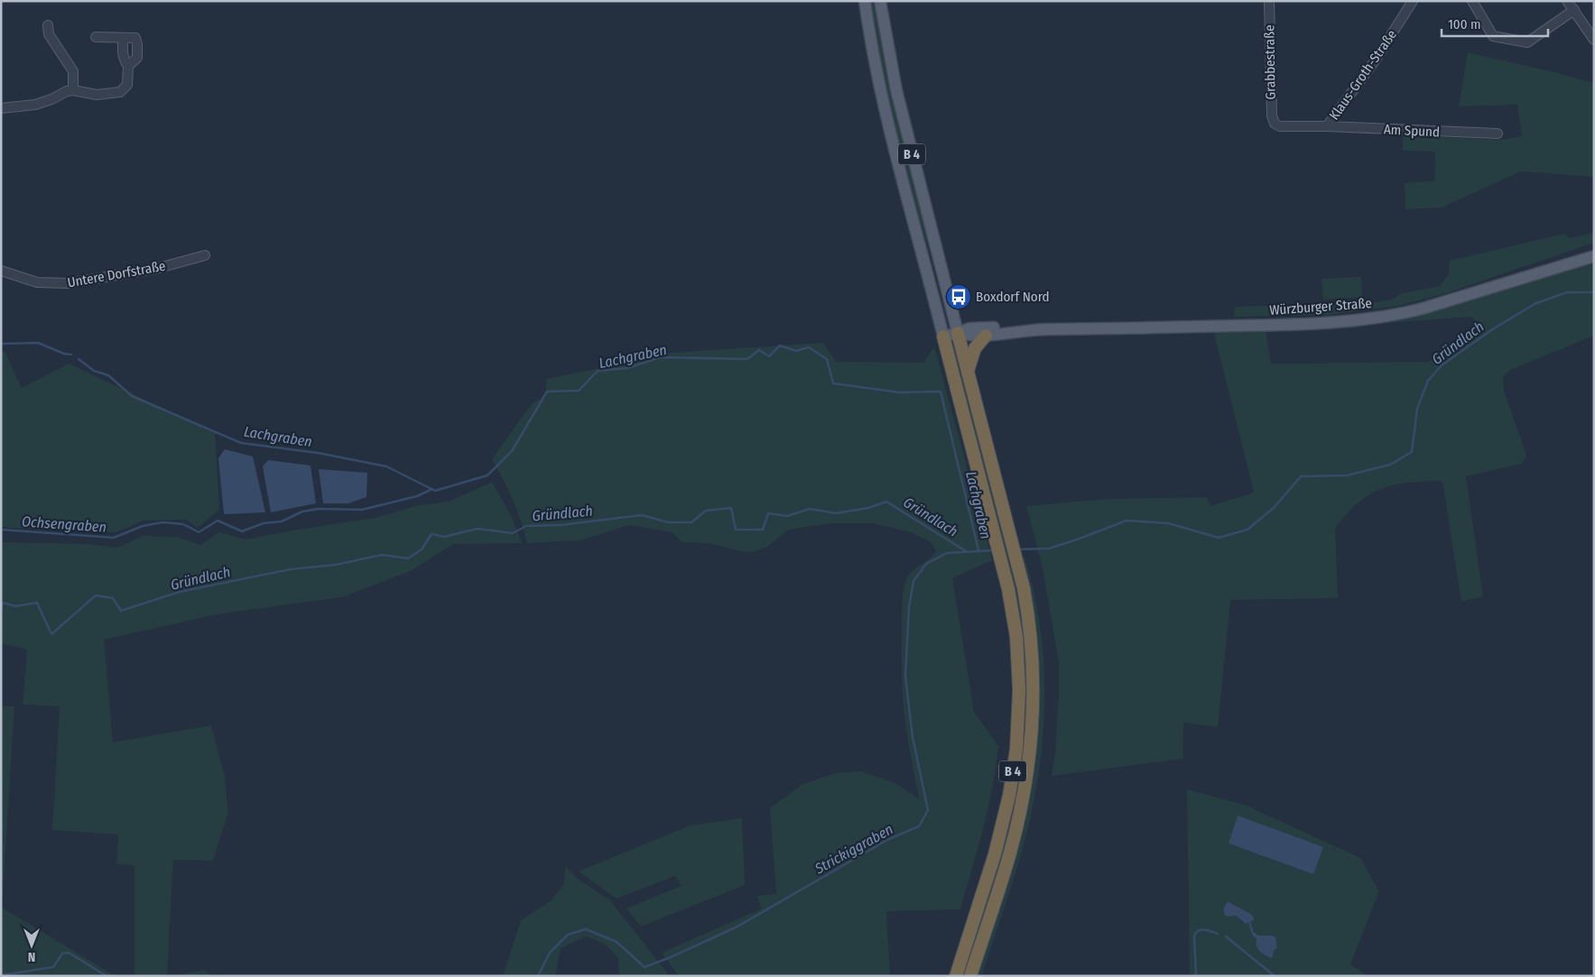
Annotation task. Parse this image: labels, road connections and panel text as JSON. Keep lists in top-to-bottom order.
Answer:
{
  "streets": {
    "highway": ["B 4"],
    "main road": ["Würzburger Straße"],
    "street": [
      "Grabbestraße",
      "Klaus-Groth-Straße",
      "Am Spund",
      "Untere Dorfstraße"
    ]
  },
  "crossings": [
    ["Grabbestraße", "Klaus-Groth-Straße"],
    ["Klaus-Groth-Straße", "Am Spund"],
    ["B 4", "Würzburger Straße"]
  ],
  "water": [
    "Gründlach",
    "Lachgraben",
    "Ochsengraben",
    "Strickiggraben"
  ],
  "places": {
    "bus stop": ["Boxdorf Nord"]
  },
  "scale_bar": "100 m",
  "north": "bottom"
}
